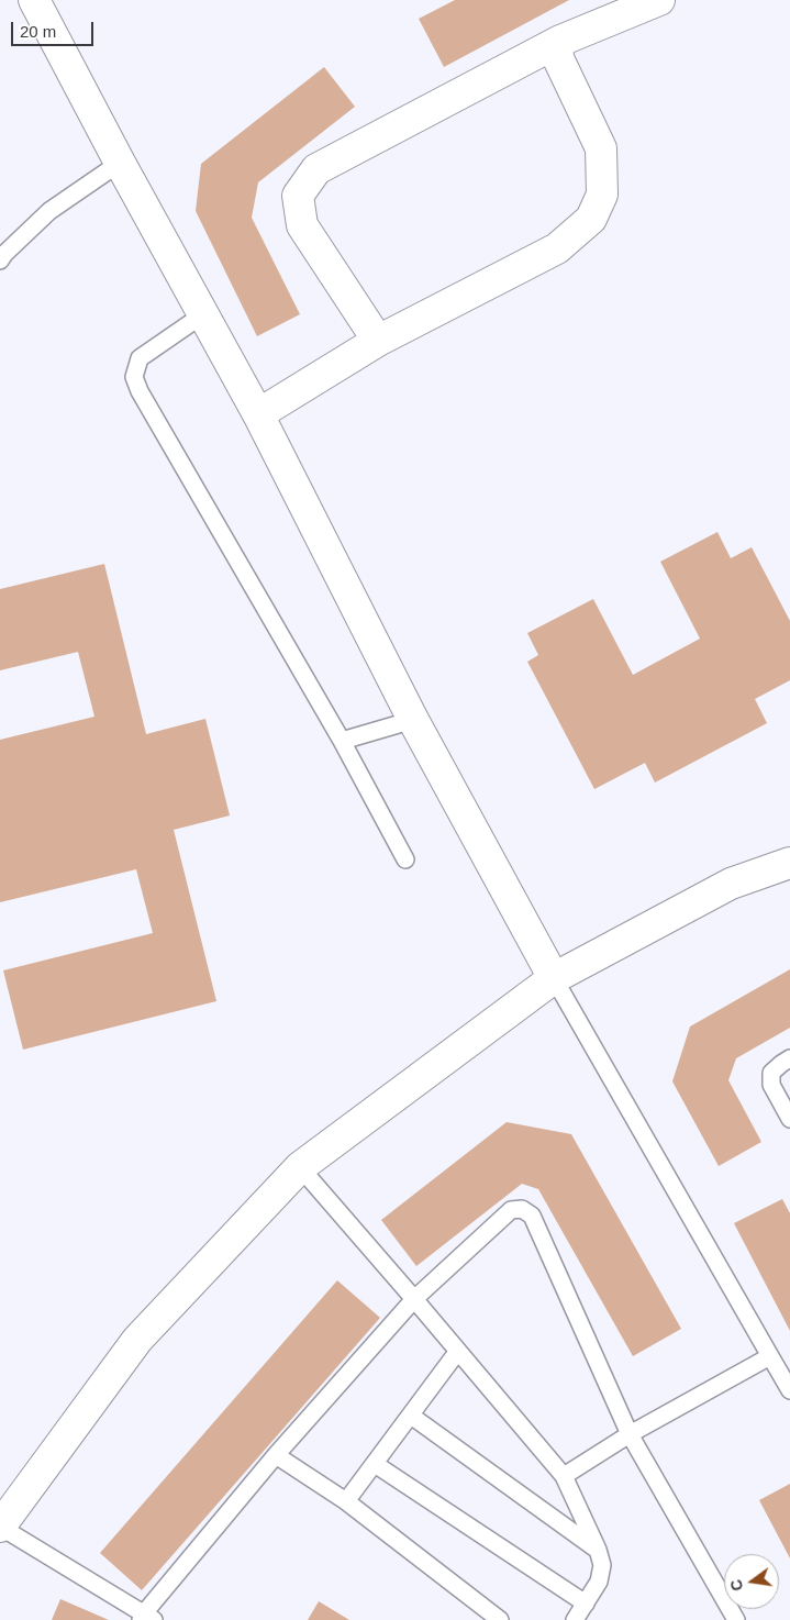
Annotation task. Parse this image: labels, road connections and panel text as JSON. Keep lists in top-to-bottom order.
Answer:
{
  "scale_bar": "20 m",
  "north": "left"
}
